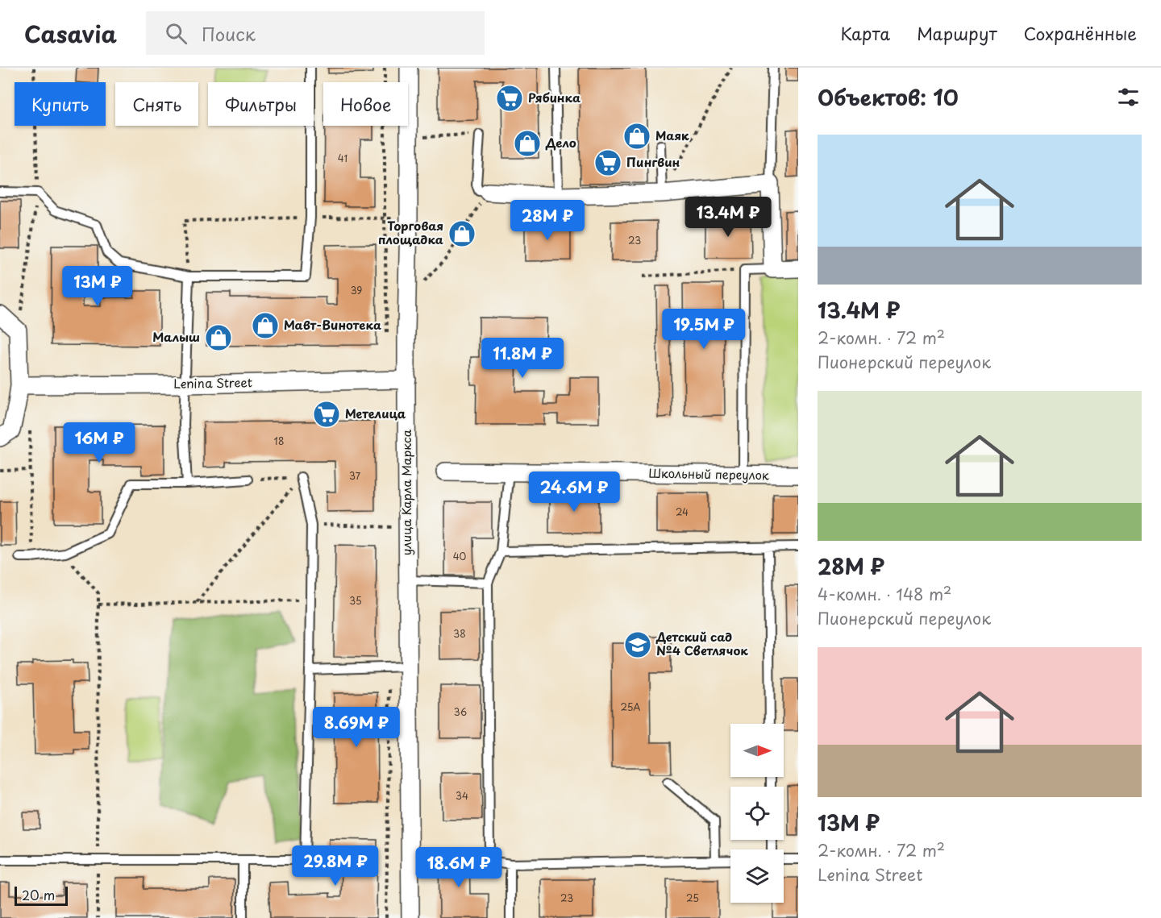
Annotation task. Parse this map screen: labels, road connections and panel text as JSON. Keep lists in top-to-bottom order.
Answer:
{
  "streets": {
    "street": ["Lenina Street", "Школьный переулок", "улица Карла Маркса"]
  },
  "crossings": [
    ["Lenina Street", "улица Карла Маркса"]
  ],
  "places": {
    "supermarket": ["Рябинка", "Пингвин", "Метелица"],
    "shop": [
      "Маяк",
      "Дело",
      "Торговая площадка",
      "Мавт-Винотека",
      "Малыш"
    ],
    "school or university": ["Детский сад №4 Светлячок"]
  },
  "house_numbers": [
    "41",
    "23",
    "39",
    "18",
    "37",
    "24",
    "40",
    "35",
    "38",
    "25А",
    "36",
    "34",
    "23",
    "25"
  ],
  "scale_bar": "20 m",
  "north": "right",
  "page": {
    "header": "Casavia",
    "search": "Поиск",
    "nav": ["Карта", "Маршрут", "Сохранённые"],
    "heading": "Объектов: 10",
    "chip": [
      "Купить",
      "Снять",
      "Фильтры",
      "Новое"
    ],
    "list": [
      {
        "name": "13.4M ₽",
        "note": "2-комн. · 72 m² · Пионерский переулок"
      },
      {
        "name": "28M ₽",
        "note": "4-комн. · 148 m² · Пионерский переулок"
      },
      {
        "name": "13M ₽",
        "note": "2-комн. · 72 m² · Lenina Street"
      }
    ],
    "price": [
      "13.4M ₽",
      "28M ₽",
      "13M ₽",
      "19.5M ₽",
      "11.8M ₽",
      "16M ₽",
      "24.6M ₽",
      "8.69M ₽",
      "29.8M ₽",
      "18.6M ₽"
    ],
    "scale": "20 m"
  }
}
